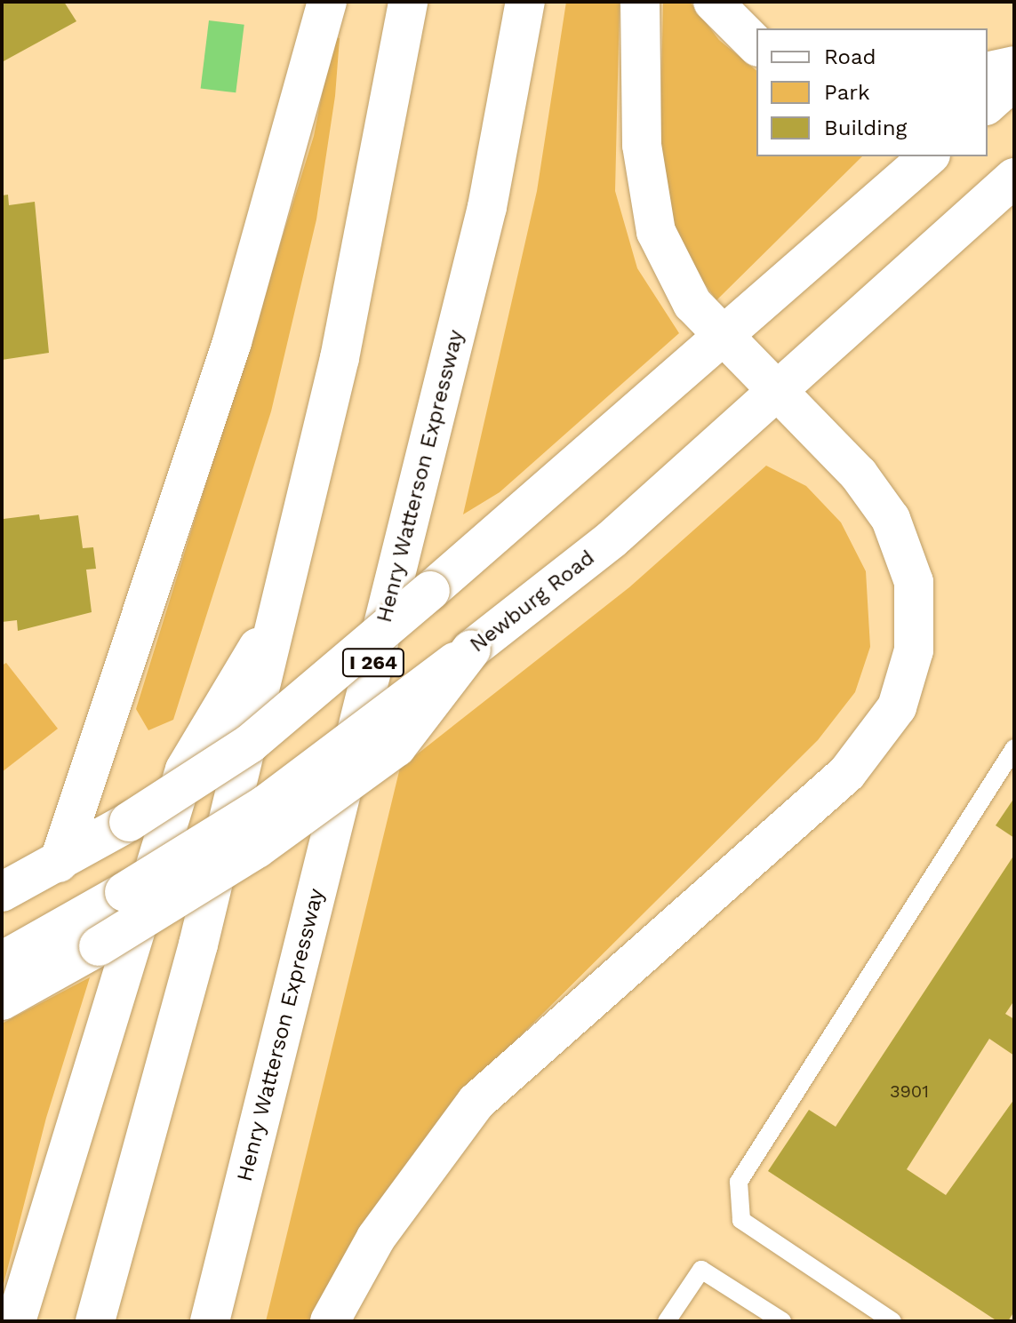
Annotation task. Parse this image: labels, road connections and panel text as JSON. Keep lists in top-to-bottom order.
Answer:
{
  "streets": {
    "main road": ["Henry Watterson Expressway", "Newburg Road", "I 264"]
  },
  "house_numbers": ["3901"],
  "legend": ["Road", "Park", "Building"]
}
